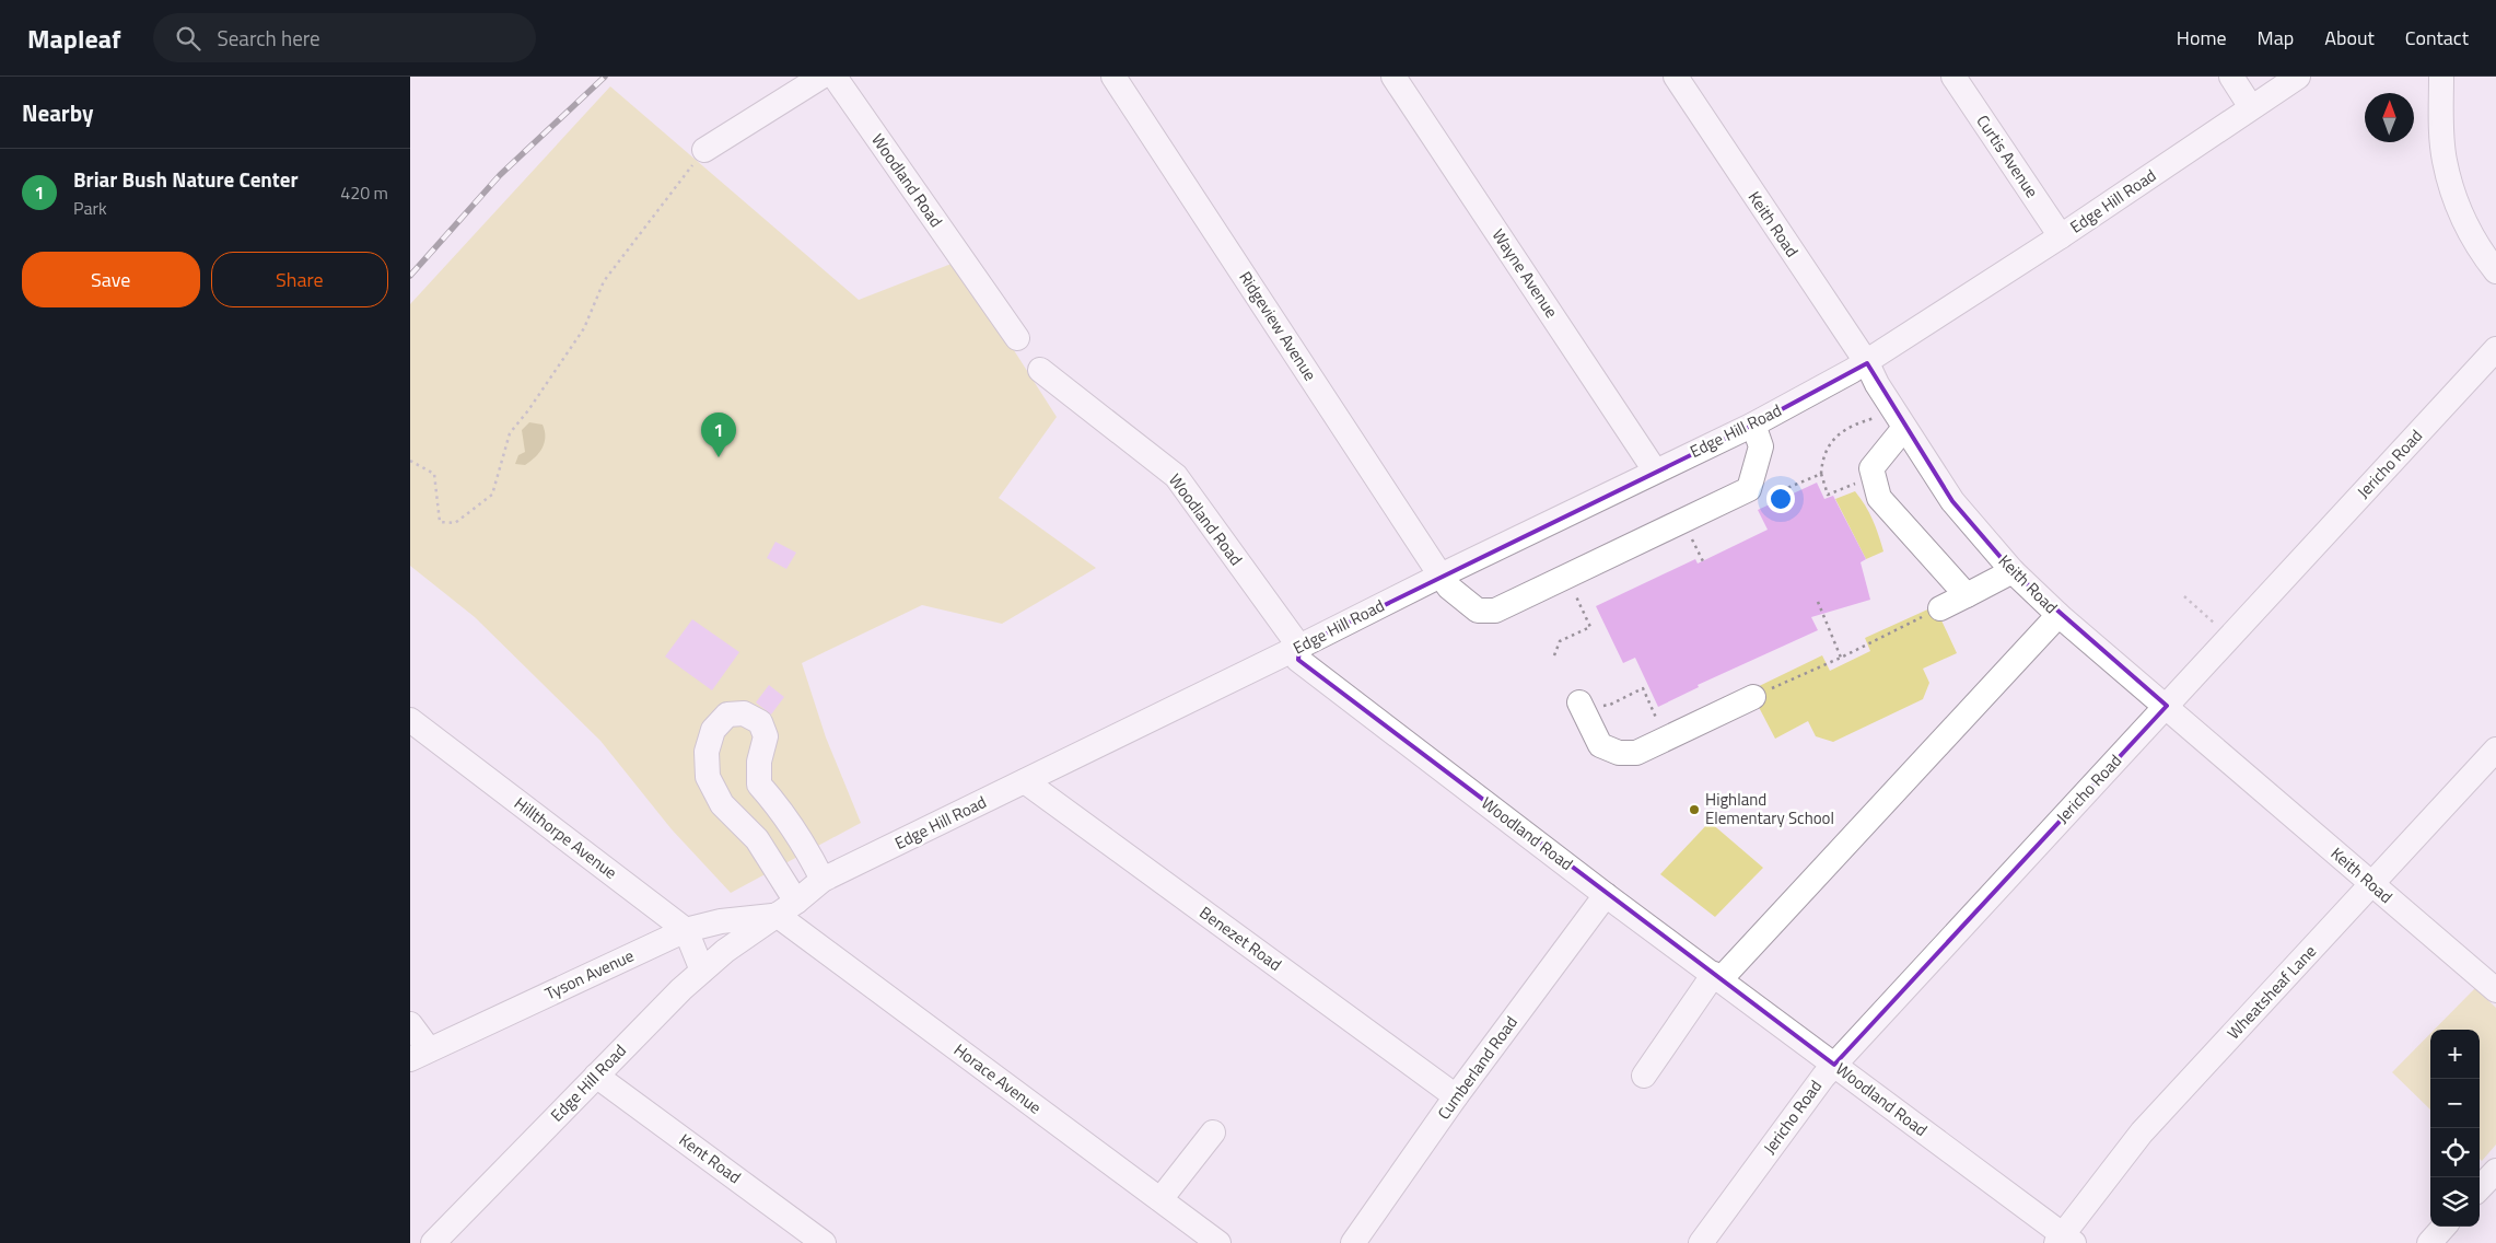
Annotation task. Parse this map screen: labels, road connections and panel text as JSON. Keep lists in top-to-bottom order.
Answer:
{
  "streets": {
    "street": [
      "Curtis Avenue",
      "Woodland Road",
      "Edge Hill Road",
      "Keith Road",
      "Wayne Avenue",
      "Ridgeview Avenue",
      "Jericho Road",
      "Hillthorpe Avenue",
      "Benezet Road",
      "Tyson Avenue",
      "Wheatsheaf Lane",
      "Cumberland Road",
      "Horace Avenue",
      "Kent Road"
    ]
  },
  "crossings": [
    ["Curtis Avenue", "Edge Hill Road"],
    ["Woodland Road", "Edge Hill Road"],
    ["Woodland Road", "Jericho Road"],
    ["Woodland Road", "Wheatsheaf Lane"],
    ["Woodland Road", "Cumberland Road"],
    ["Edge Hill Road", "Keith Road"],
    ["Edge Hill Road", "Wayne Avenue"],
    ["Edge Hill Road", "Ridgeview Avenue"],
    ["Edge Hill Road", "Benezet Road"],
    ["Edge Hill Road", "Tyson Avenue"],
    ["Edge Hill Road", "Horace Avenue"],
    ["Edge Hill Road", "Kent Road"],
    ["Keith Road", "Jericho Road"],
    ["Keith Road", "Wheatsheaf Lane"],
    ["Hillthorpe Avenue", "Tyson Avenue"],
    ["Benezet Road", "Cumberland Road"],
    ["Tyson Avenue", "Horace Avenue"]
  ],
  "places": ["Highland Elementary School"],
  "north": "top",
  "page": {
    "header": "Mapleaf",
    "search": "Search here",
    "nav": [
      "Home",
      "Map",
      "About",
      "Contact"
    ],
    "heading": "Nearby",
    "list": [
      {
        "mark": "1",
        "name": "Briar Bush Nature Center",
        "note": "Park",
        "value": "420 m"
      }
    ],
    "buttons": ["Save", "Share"],
    "pins": "1",
    "map_buttons": ["+", "−"]
  }
}
